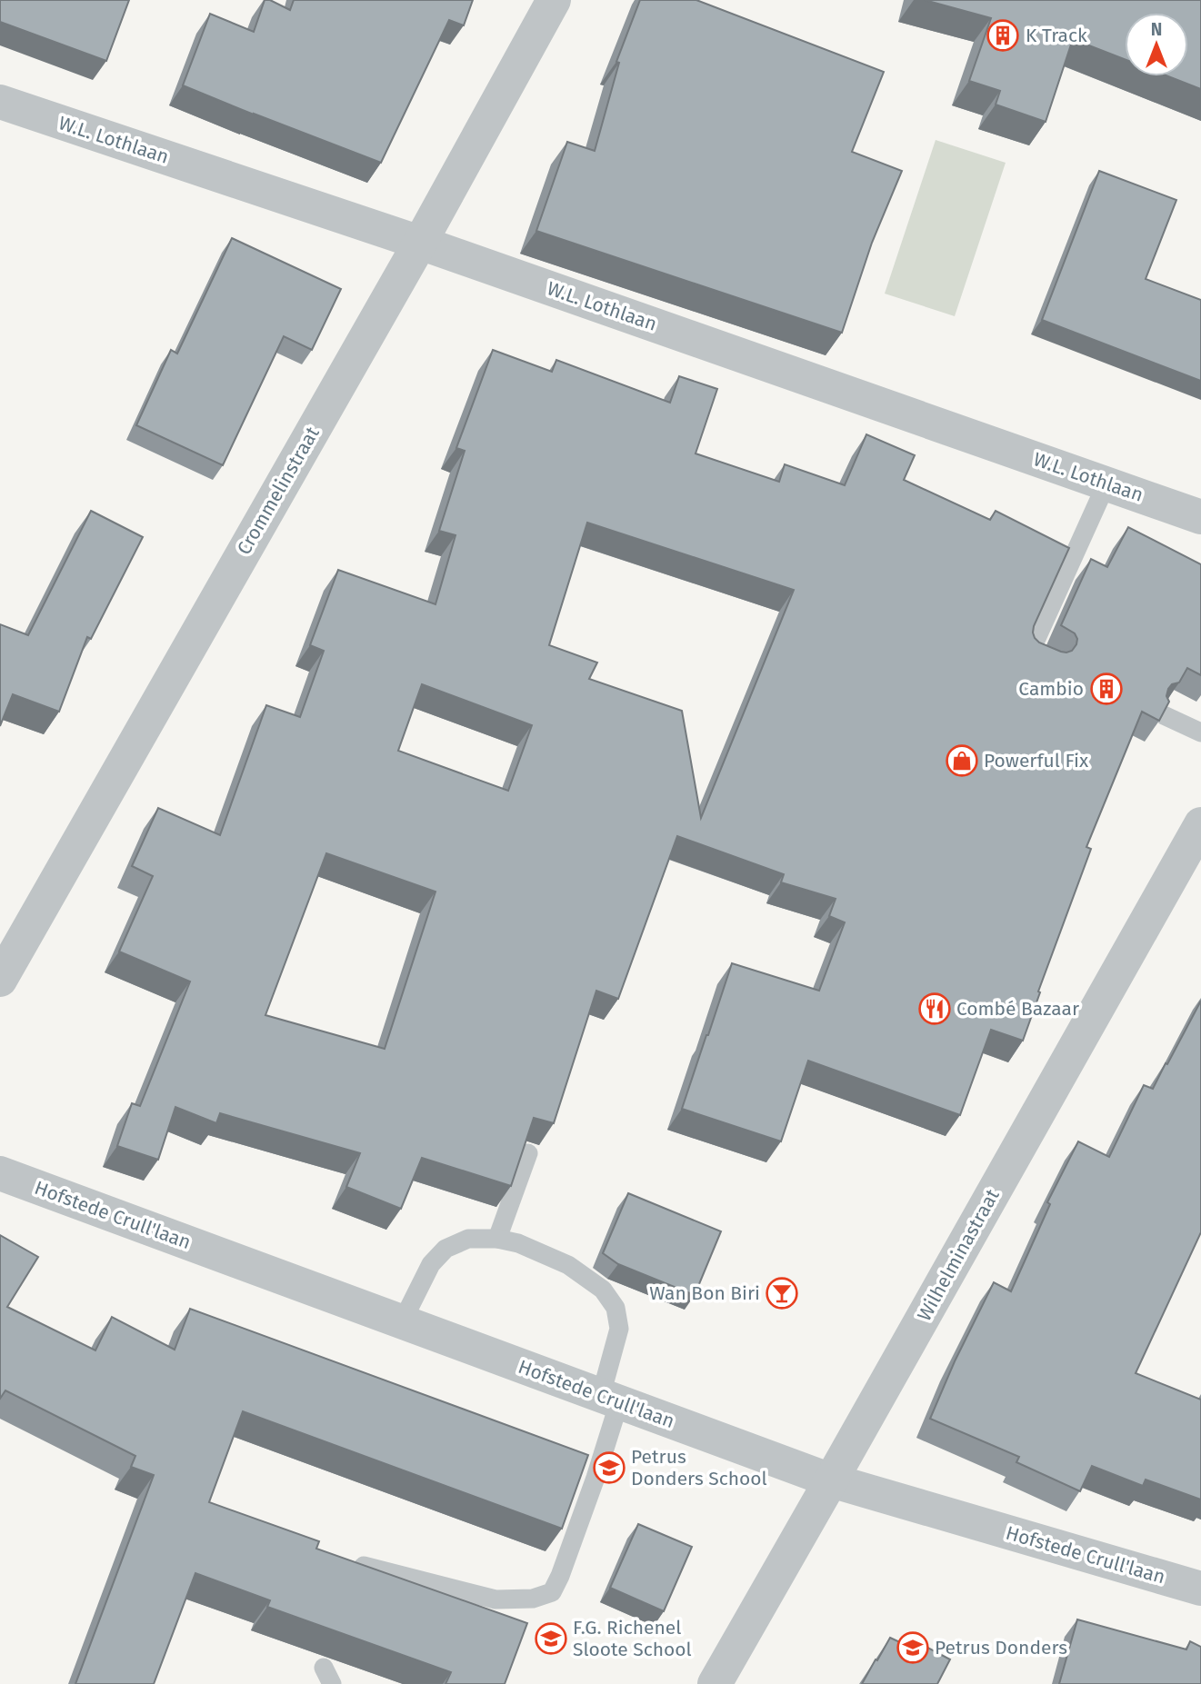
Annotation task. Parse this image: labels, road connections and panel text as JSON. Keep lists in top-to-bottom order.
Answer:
{
  "streets": {
    "street": [
      "W.L. Lothlaan",
      "Crommelinstraat",
      "Hofstede Crull'laan",
      "Wilhelminastraat"
    ]
  },
  "crossings": [
    ["W.L. Lothlaan", "Crommelinstraat"],
    ["Hofstede Crull'laan", "Wilhelminastraat"]
  ],
  "places": {
    "building": ["K Track", "Cambio"],
    "shop": ["Powerful Fix"],
    "restaurant": ["Combé Bazaar"],
    "bar": ["Wan Bon Biri"],
    "school or university": ["Petrus Donders School", "F.G. Richenel Sloote School", "Petrus Donders"]
  },
  "north": "top"
}
